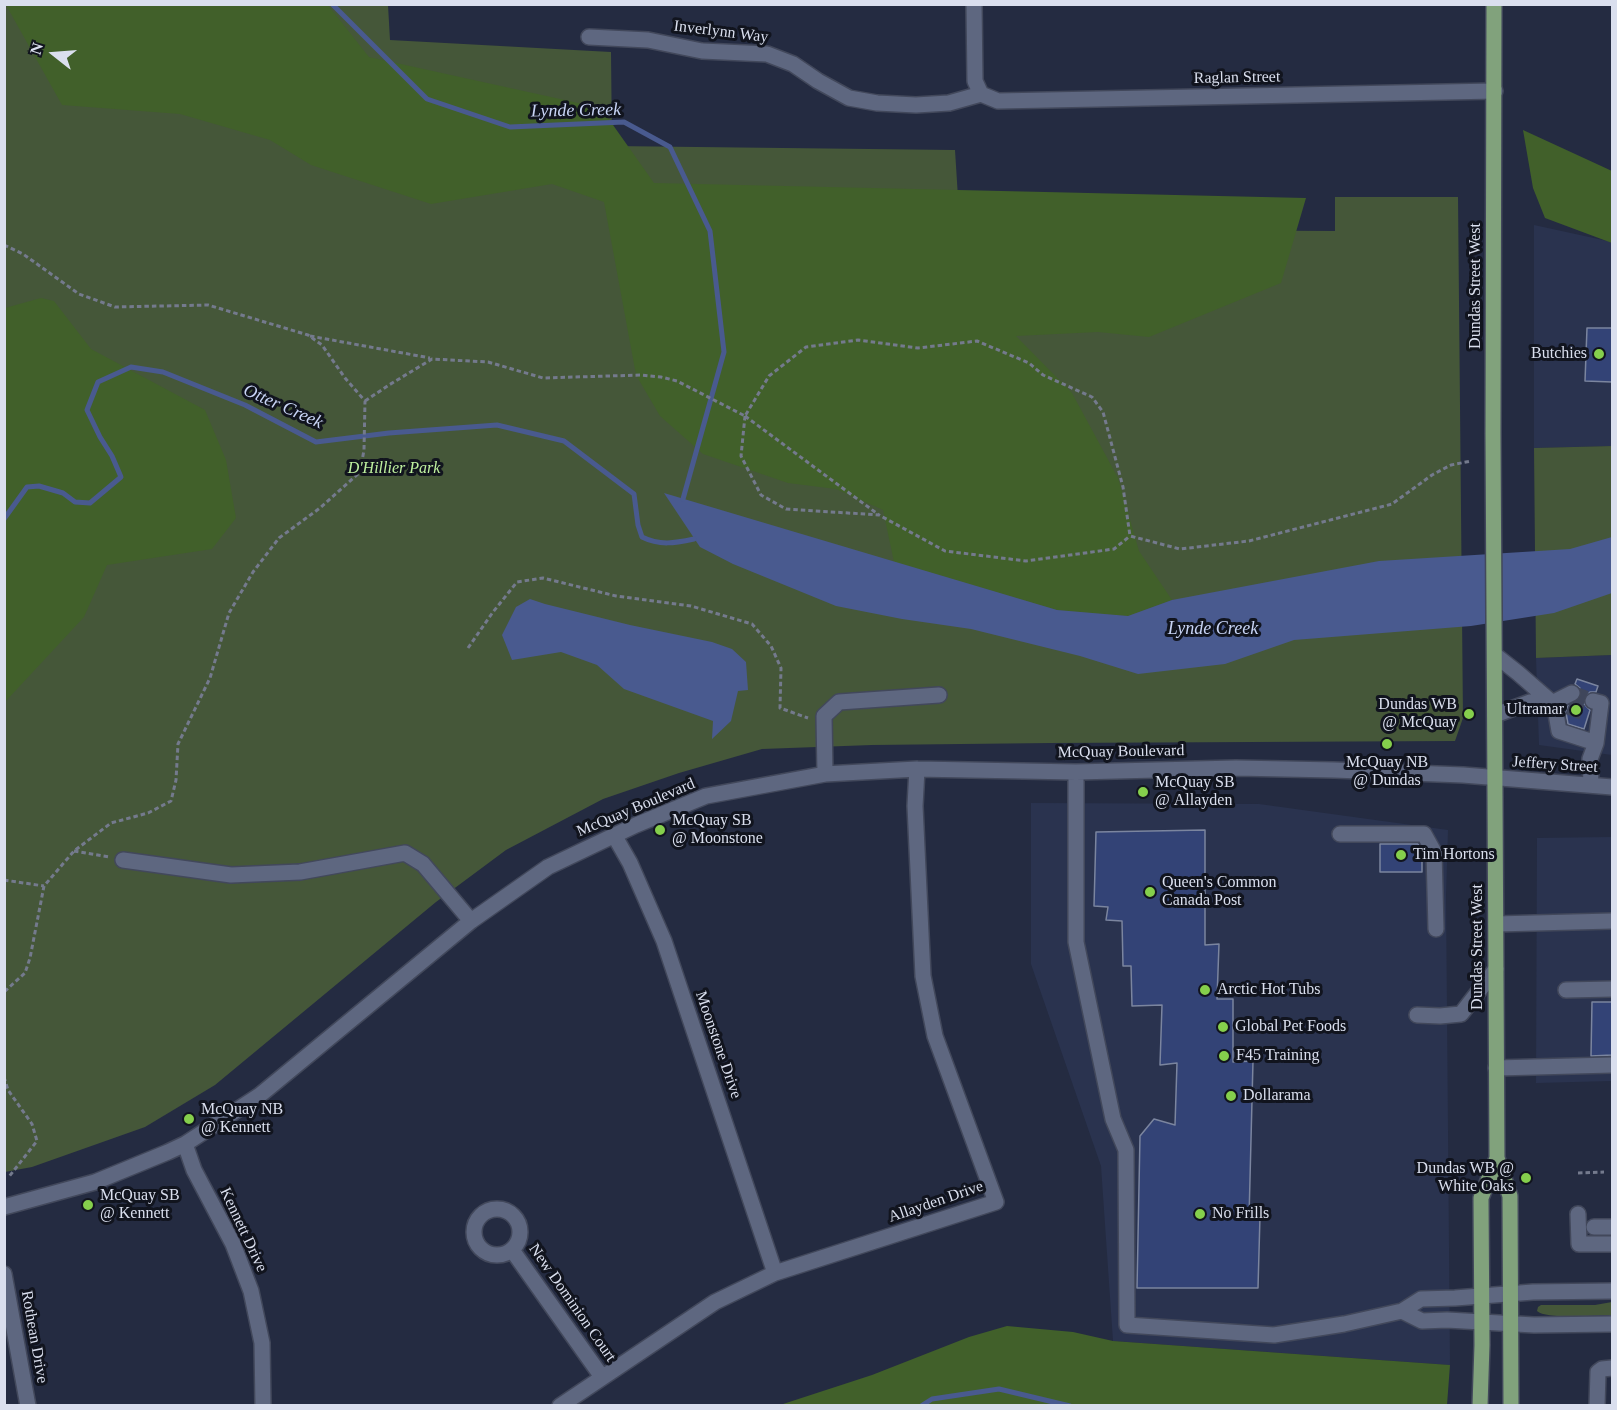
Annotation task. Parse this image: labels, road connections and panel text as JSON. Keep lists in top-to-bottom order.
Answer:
{
  "streets": {
    "main road": ["Dundas Street West"],
    "street": [
      "Inverlynn Way",
      "Raglan Street",
      "McQuay Boulevard",
      "Jeffery Street",
      "Moonstone Drive",
      "Allayden Drive",
      "Kennett Drive",
      "New Dominion Court",
      "Rothean Drive"
    ]
  },
  "crossings": [
    ["Inverlynn Way", "Raglan Street"],
    ["Raglan Street", "Dundas Street West"],
    ["Dundas Street West", "McQuay Boulevard"],
    ["Dundas Street West", "Jeffery Street"],
    ["McQuay Boulevard", "Jeffery Street"],
    ["McQuay Boulevard", "Moonstone Drive"],
    ["McQuay Boulevard", "Allayden Drive"],
    ["McQuay Boulevard", "Kennett Drive"],
    ["Moonstone Drive", "Allayden Drive"],
    ["Allayden Drive", "New Dominion Court"]
  ],
  "water": ["Lynde Creek", "Otter Creek"],
  "parks": ["D'Hillier Park"],
  "places": [
    "Butchies",
    "Ultramar",
    "Dundas WB @ McQuay",
    "McQuay NB @ Dundas",
    "McQuay SB @ Allayden",
    "McQuay SB @ Moonstone",
    "Tim Hortons",
    "Queen's Common Canada Post",
    "Arctic Hot Tubs",
    "Global Pet Foods",
    "F45 Training",
    "Dollarama",
    "McQuay NB @ Kennett",
    "Dundas WB @ White Oaks",
    "McQuay SB @ Kennett",
    "No Frills"
  ],
  "north": "left"
}
